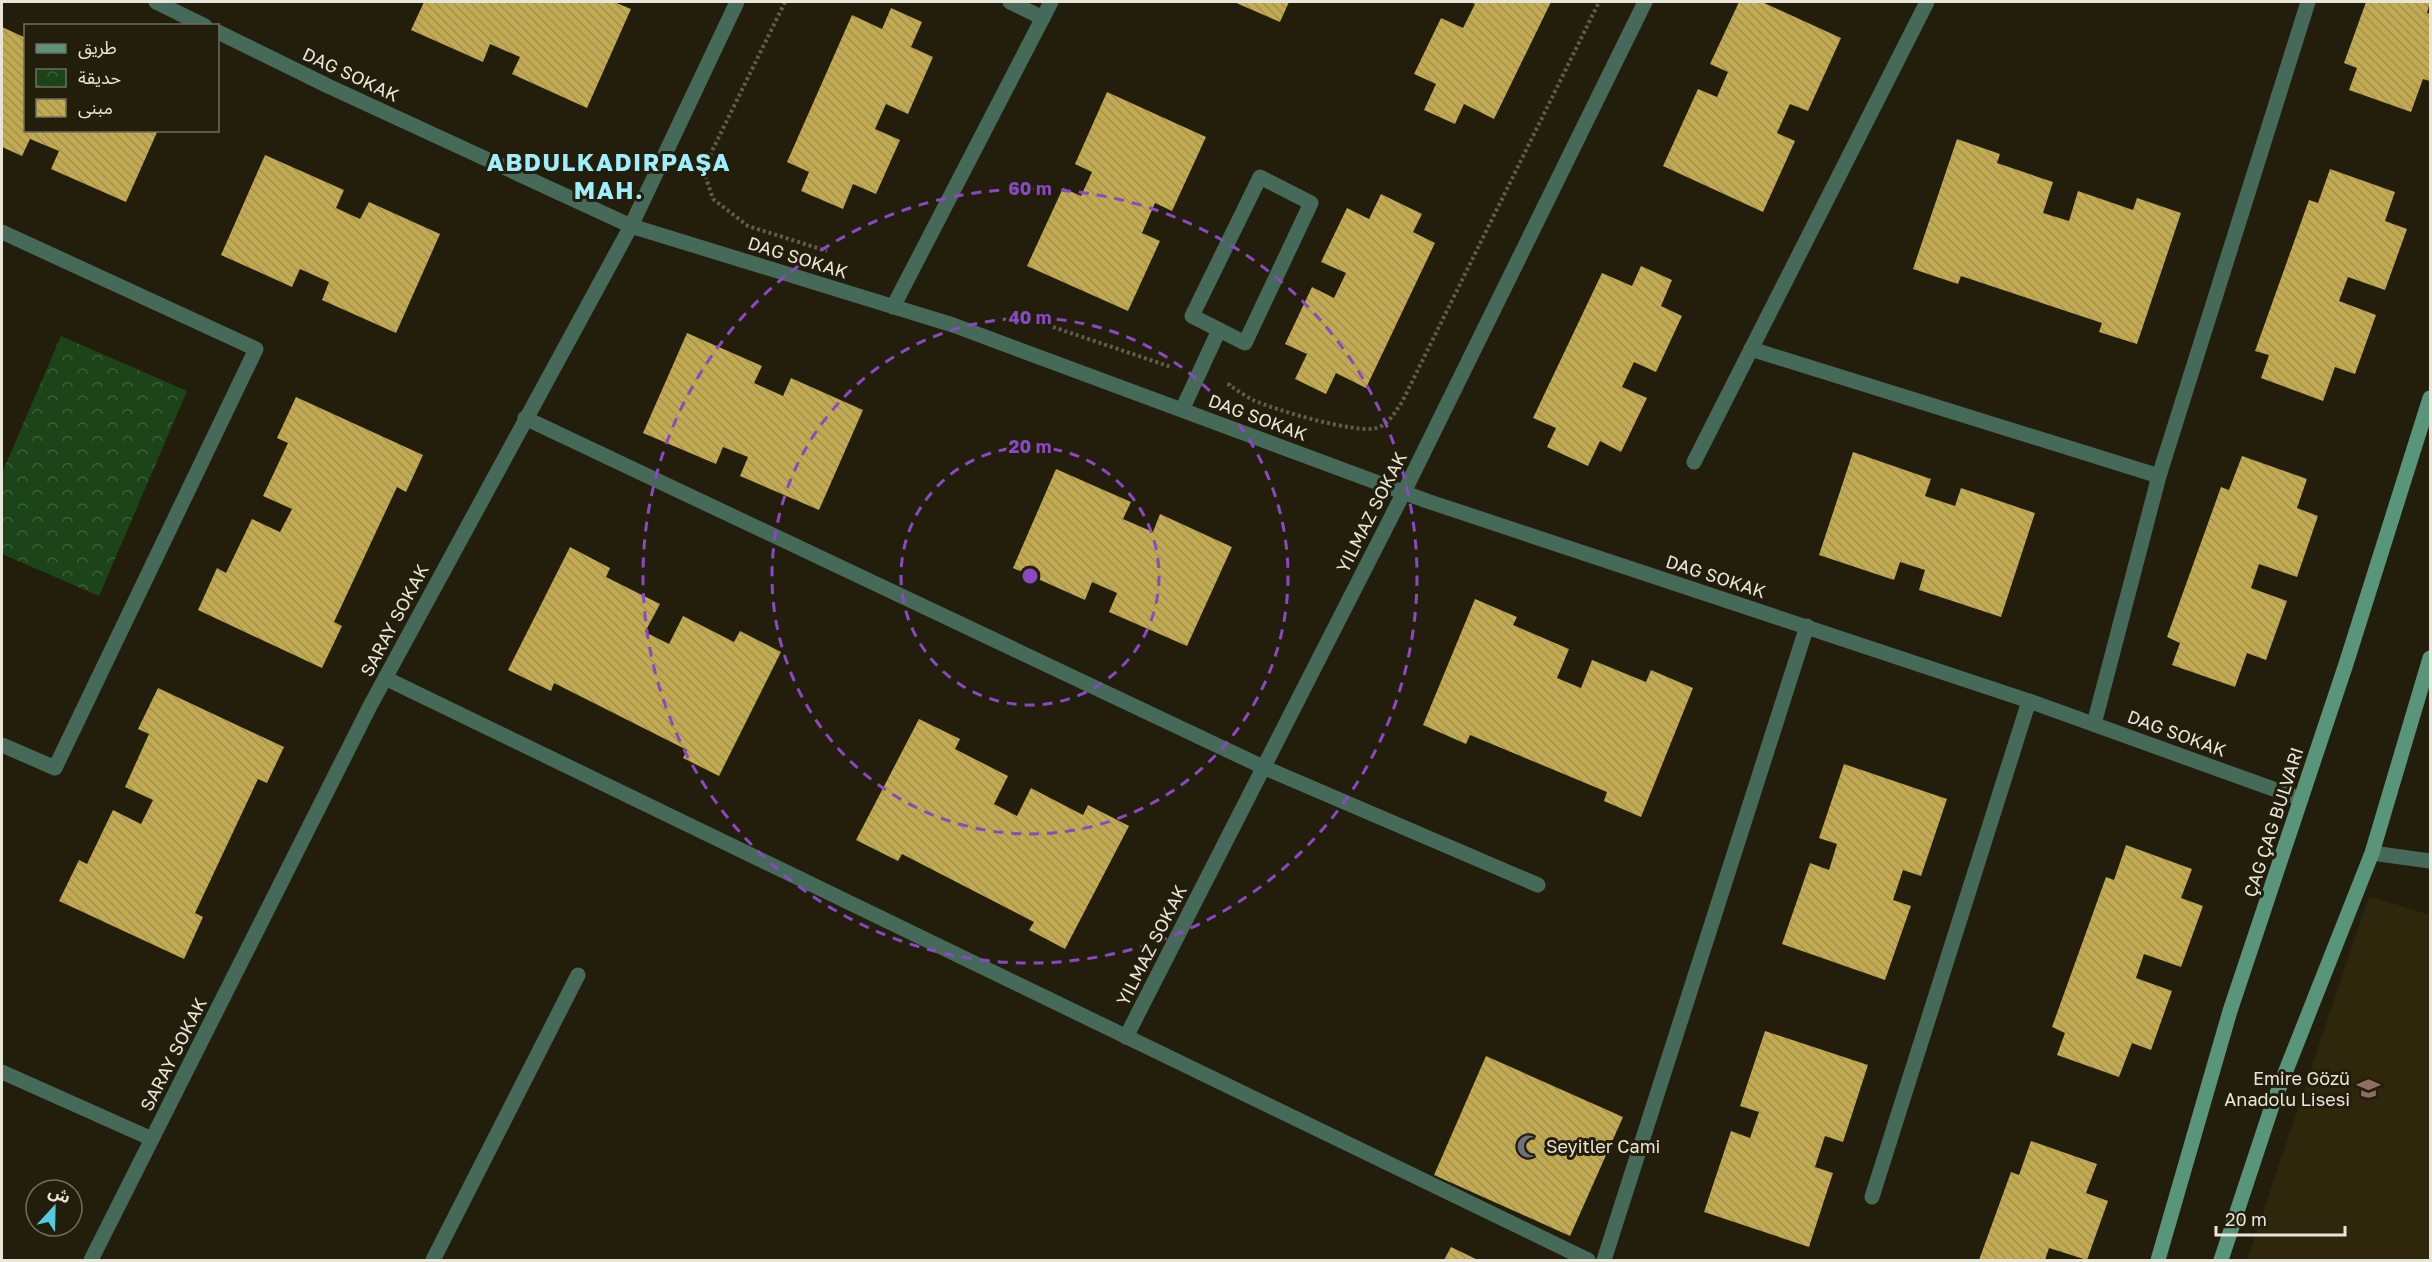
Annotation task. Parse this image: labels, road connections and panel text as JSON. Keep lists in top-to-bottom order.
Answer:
{
  "streets": {
    "street": ["DAĞ SOKAK", "SARAY SOKAK"]
  },
  "crossings": [
    ["DAĞ SOKAK", "SARAY SOKAK"]
  ],
  "districts": ["ABDULKADIRPAŞA MAH."],
  "places": {
    "school or university": ["Emire Gözü Anadolu Lisesi"],
    "mosque": ["Seyitler Cami"]
  },
  "legend": ["طريق", "حديقة", "مبنى"],
  "scale_bar": "20 m",
  "north": "top",
  "rings": ["60 m", "40 m", "20 m"]
}
